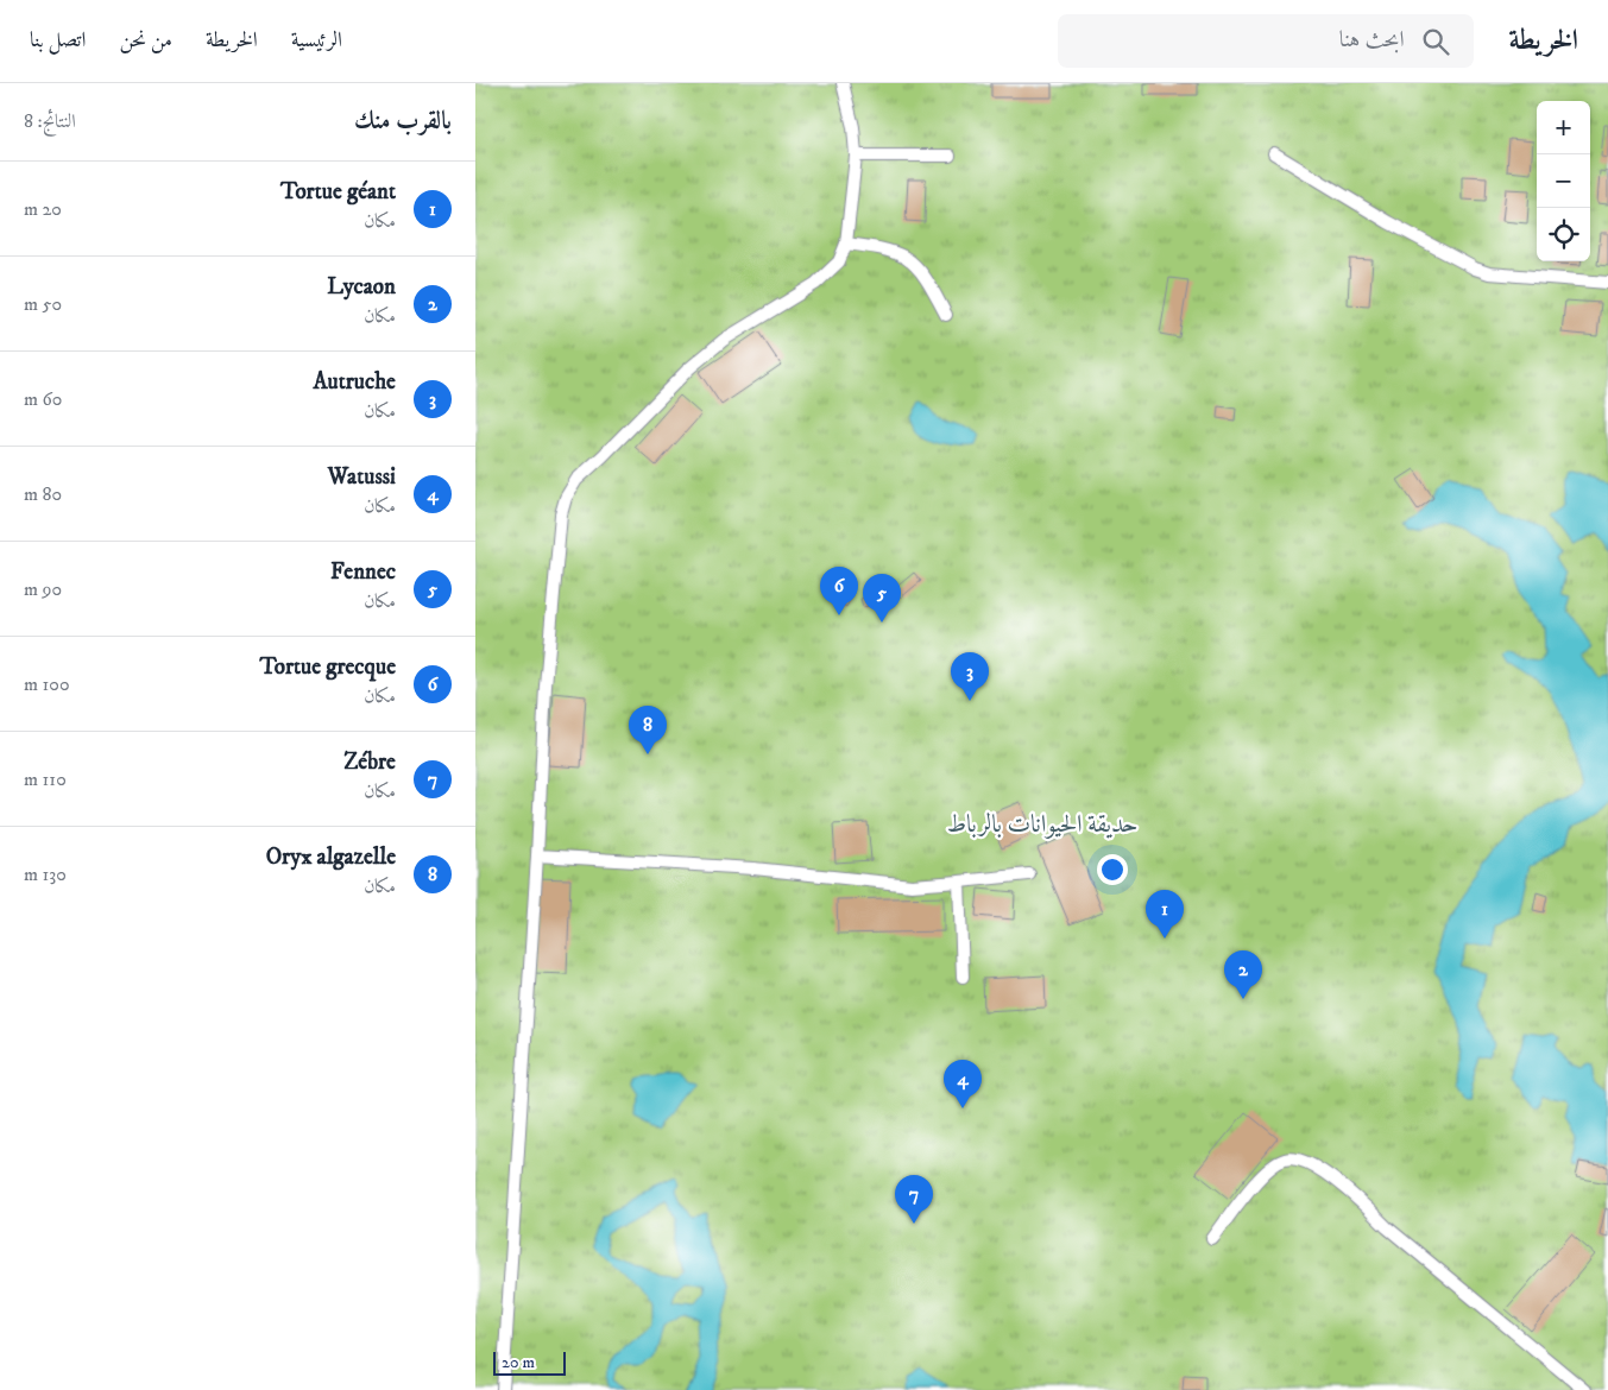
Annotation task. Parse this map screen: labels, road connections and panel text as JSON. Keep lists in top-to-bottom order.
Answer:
{
  "parks": ["حديقة الحيوانات بالرباط"],
  "scale_bar": "20 m",
  "page": {
    "header": "الخريطة",
    "search": "ابحث هنا",
    "nav": [
      "الرئيسية",
      "الخريطة",
      "من نحن",
      "اتصل بنا"
    ],
    "heading": ["بالقرب منك", "النتائج: 8"],
    "map_buttons": ["+", "−"],
    "list": [
      {
        "mark": "1",
        "name": "Tortue géant",
        "note": "مكان",
        "value": "20 m"
      },
      {
        "mark": "2",
        "name": "Lycaon",
        "note": "مكان",
        "value": "50 m"
      },
      {
        "mark": "3",
        "name": "Autruche",
        "note": "مكان",
        "value": "60 m"
      },
      {
        "mark": "4",
        "name": "Watussi",
        "note": "مكان",
        "value": "80 m"
      },
      {
        "mark": "5",
        "name": "Fennec",
        "note": "مكان",
        "value": "90 m"
      },
      {
        "mark": "6",
        "name": "Tortue grecque",
        "note": "مكان",
        "value": "100 m"
      },
      {
        "mark": "7",
        "name": "Zébre",
        "note": "مكان",
        "value": "110 m"
      },
      {
        "mark": "8",
        "name": "Oryx algazelle",
        "note": "مكان",
        "value": "130 m"
      }
    ],
    "pins": [
      "6",
      "5",
      "3",
      "8",
      "1",
      "2",
      "4",
      "7"
    ],
    "scale": "20 m"
  }
}
